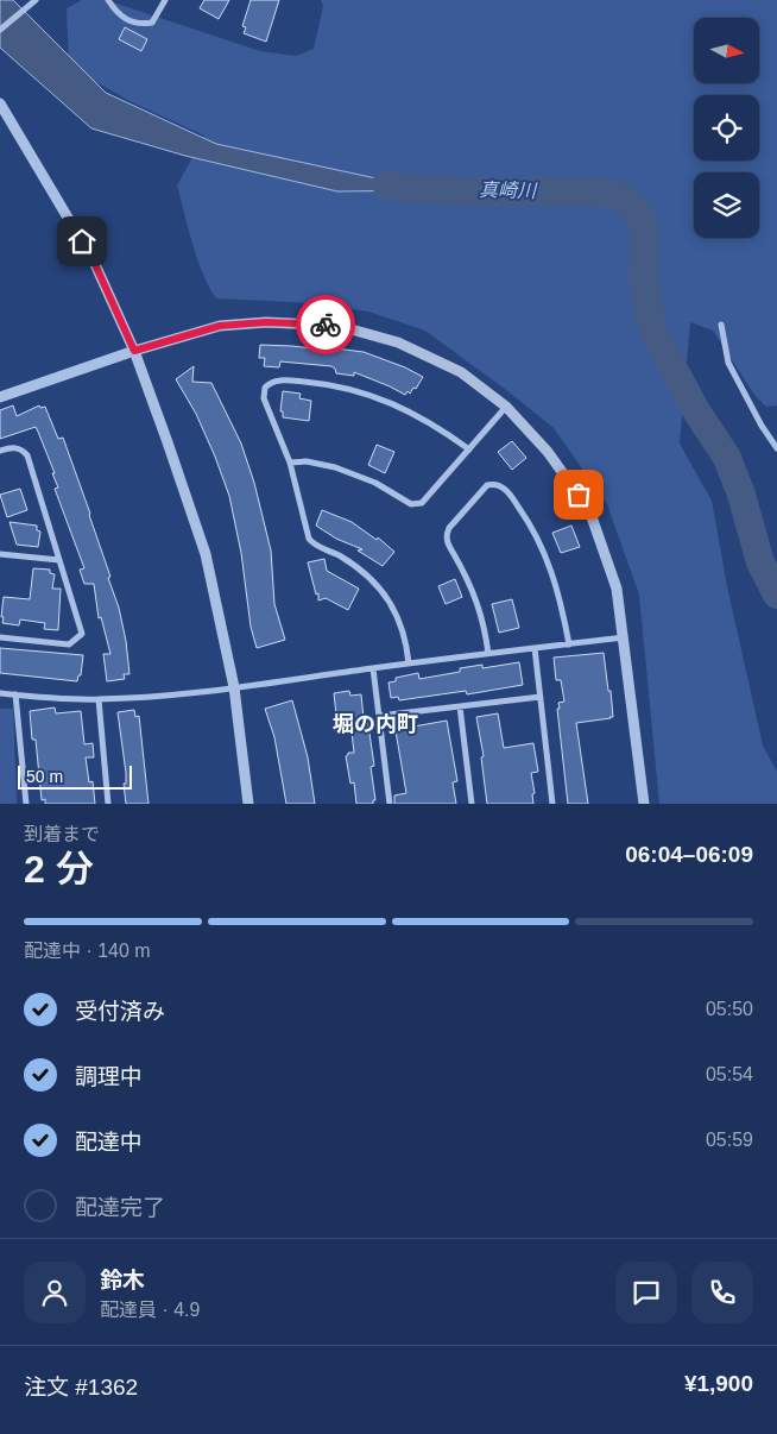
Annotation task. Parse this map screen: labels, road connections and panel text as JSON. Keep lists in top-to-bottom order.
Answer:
{
  "districts": ["堀の内町"],
  "water": ["真崎川"],
  "scale_bar": "50 m",
  "north": "right",
  "page": {
    "scale": "50 m",
    "heading": ["2 分", "到着まで", "06:04–06:09"],
    "panel": [
      "鈴木",
      "配達員 · 4.9",
      "注文 #1362",
      "¥1,900"
    ],
    "bar": "配達中 · 140 m",
    "list": [
      ["受付済み", "05:50"],
      ["調理中", "05:54"],
      ["配達中", "05:59"],
      "配達完了"
    ]
  }
}
